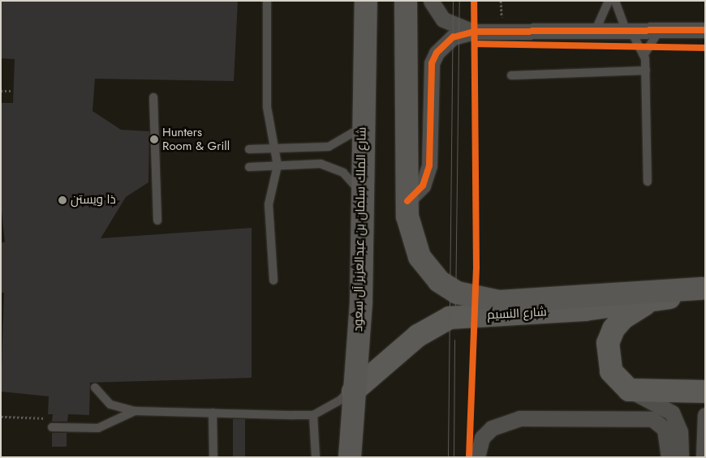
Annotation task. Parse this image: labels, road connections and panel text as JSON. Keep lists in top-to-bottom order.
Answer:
{
  "streets": {
    "main road": ["شارع الملك سلمان بن عبدالعزيز آل سعود", "شارع النسيم"]
  },
  "crossings": [
    ["شارع الملك سلمان بن عبدالعزيز آل سعود", "شارع النسيم"]
  ],
  "places": ["Hunters Room & Grill", "ذا ويستن"]
}
